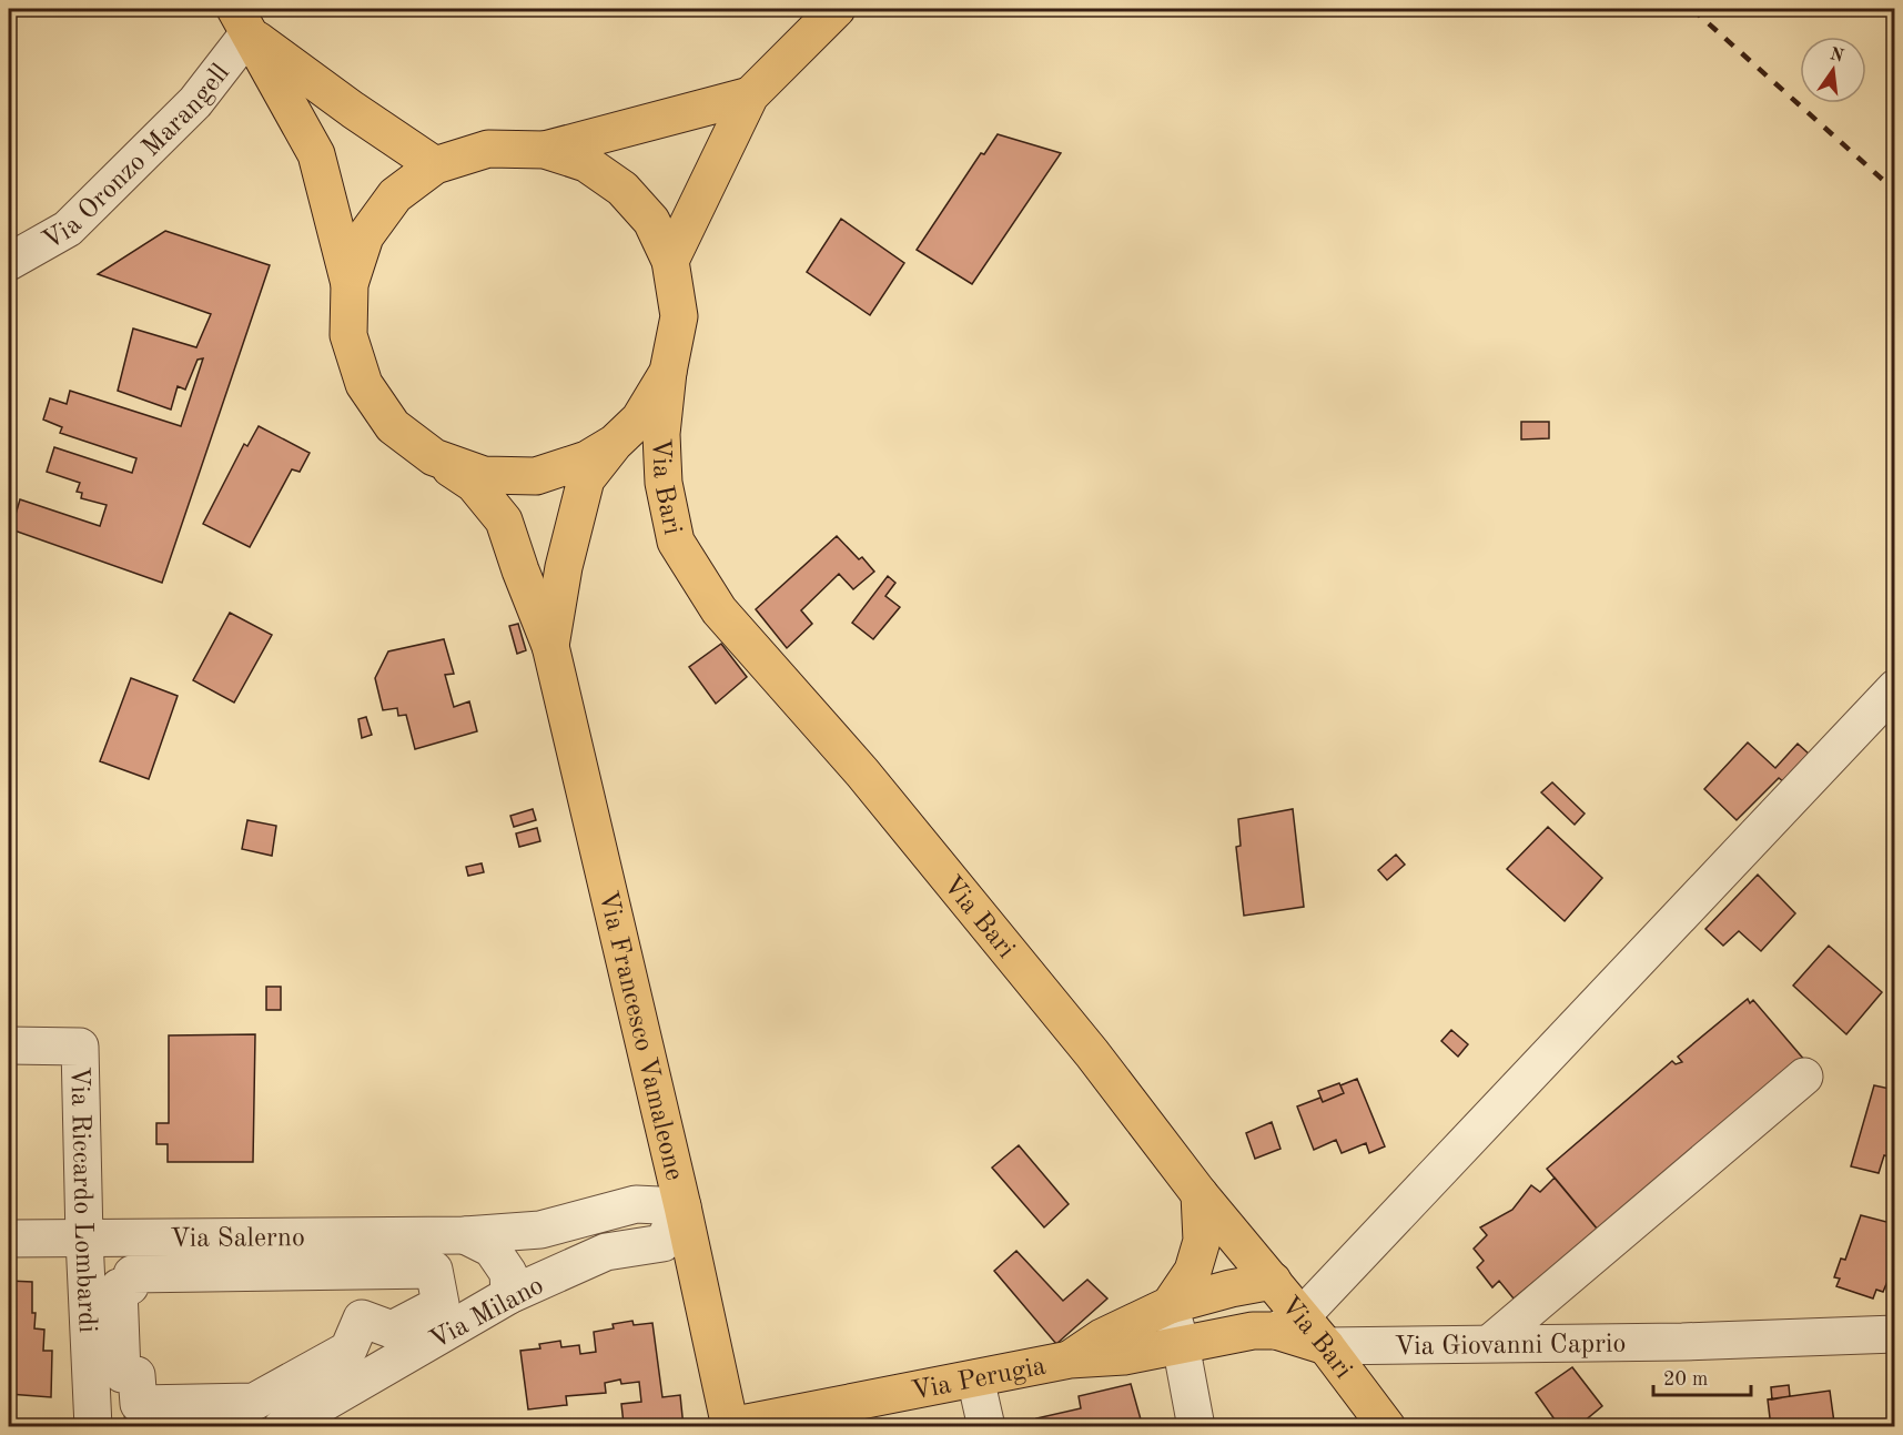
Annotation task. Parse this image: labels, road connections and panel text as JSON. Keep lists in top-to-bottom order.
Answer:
{
  "streets": {
    "main road": ["Via Bari", "Via Francesco Vamaleone", "Via Perugia"],
    "street": [
      "Via Oronzo Marangell",
      "Via Riccardo Lombardi",
      "Via Salerno",
      "Via Milano",
      "Via Giovanni Caprio"
    ]
  },
  "crossings": [
    ["Via Bari", "Via Giovanni Caprio"],
    ["Via Bari", "Via Perugia"],
    ["Via Francesco Vamaleone", "Via Salerno"],
    ["Via Francesco Vamaleone", "Via Milano"],
    ["Via Francesco Vamaleone", "Via Perugia"],
    ["Via Riccardo Lombardi", "Via Salerno"],
    ["Via Salerno", "Via Milano"]
  ],
  "scale_bar": "20 m",
  "north": "top"
}
